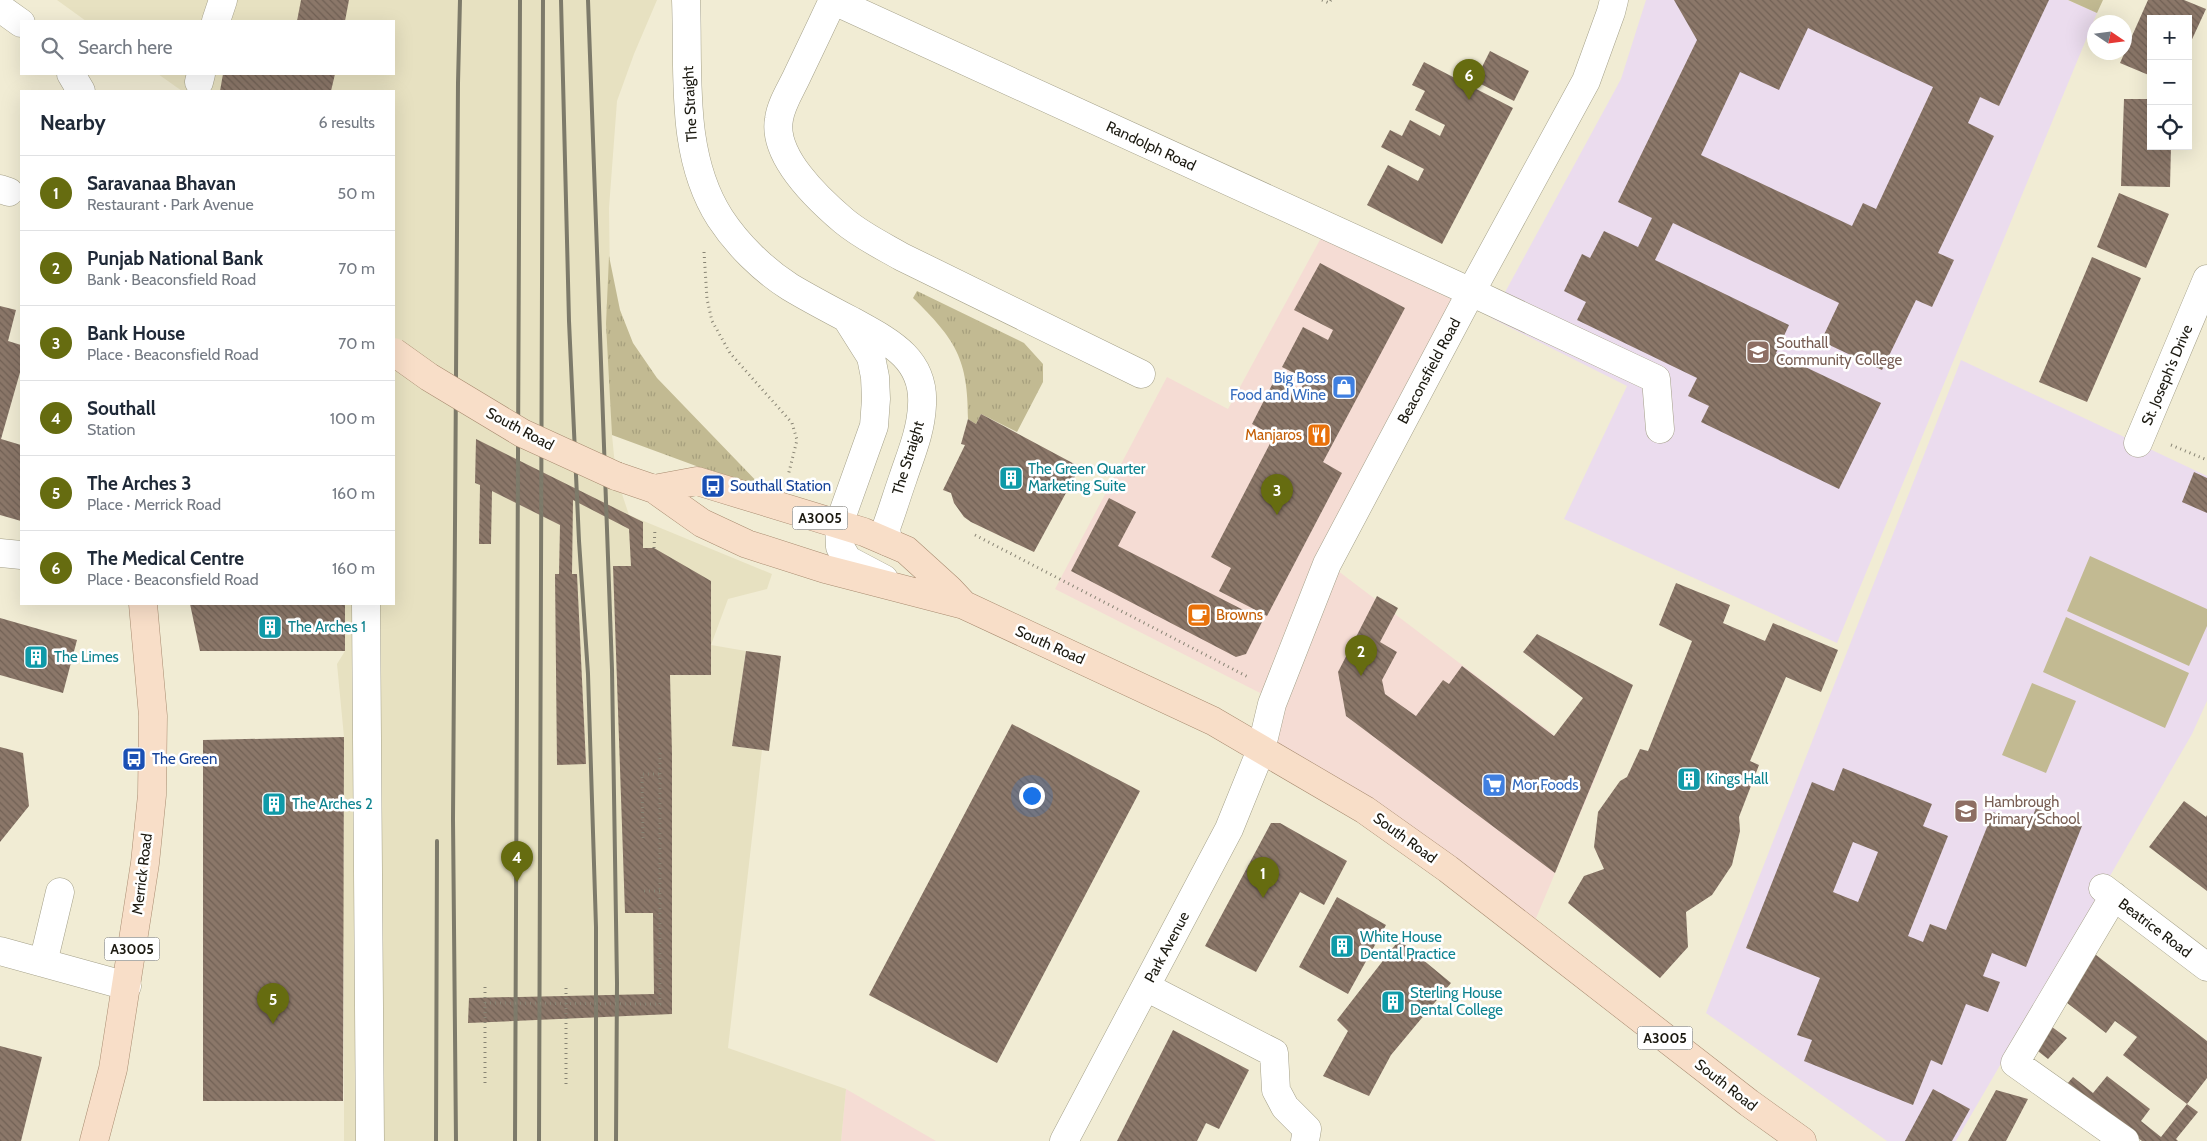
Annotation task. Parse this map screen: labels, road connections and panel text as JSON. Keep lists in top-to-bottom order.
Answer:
{
  "streets": {
    "main road": ["South Road", "A3005", "Merrick Road"],
    "street": [
      "The Straight",
      "Randolph Road",
      "Beaconsfield Road",
      "St. Joseph's Drive",
      "Beatrice Road",
      "Park Avenue"
    ]
  },
  "crossings": [
    ["The Straight", "South Road"],
    ["Randolph Road", "Beaconsfield Road"],
    ["Beaconsfield Road", "South Road"],
    ["Beaconsfield Road", "Park Avenue"],
    ["South Road", "Park Avenue"]
  ],
  "places": {
    "school or university": ["Southall Community College", "Hambrough Primary School"],
    "shop": ["Big Boss Food and Wine"],
    "restaurant": ["Manjaros"],
    "building": [
      "The Green Quarter Marketing Suite",
      "The Arches 1",
      "The Limes",
      "Kings Hall",
      "The Arches 2",
      "White House Dental Practice",
      "Sterling House Dental College"
    ],
    "bus stop": ["Southall Station", "The Green"],
    "cafe": ["Browns"],
    "supermarket": ["Mor Foods"]
  },
  "north": "right",
  "page": {
    "map_buttons": ["+", "−"],
    "search": "Search here",
    "pins": [
      "6",
      "3",
      "2",
      "4",
      "1",
      "5"
    ],
    "heading": ["Nearby", "6 results"],
    "list": [
      {
        "mark": "1",
        "name": "Saravanaa Bhavan",
        "note": "Restaurant · Park Avenue",
        "value": "50 m"
      },
      {
        "mark": "2",
        "name": "Punjab National Bank",
        "note": "Bank · Beaconsfield Road",
        "value": "70 m"
      },
      {
        "mark": "3",
        "name": "Bank House",
        "note": "Place · Beaconsfield Road",
        "value": "70 m"
      },
      {
        "mark": "4",
        "name": "Southall",
        "note": "Station",
        "value": "100 m"
      },
      {
        "mark": "5",
        "name": "The Arches 3",
        "note": "Place · Merrick Road",
        "value": "160 m"
      },
      {
        "mark": "6",
        "name": "The Medical Centre",
        "note": "Place · Beaconsfield Road",
        "value": "160 m"
      }
    ]
  }
}
